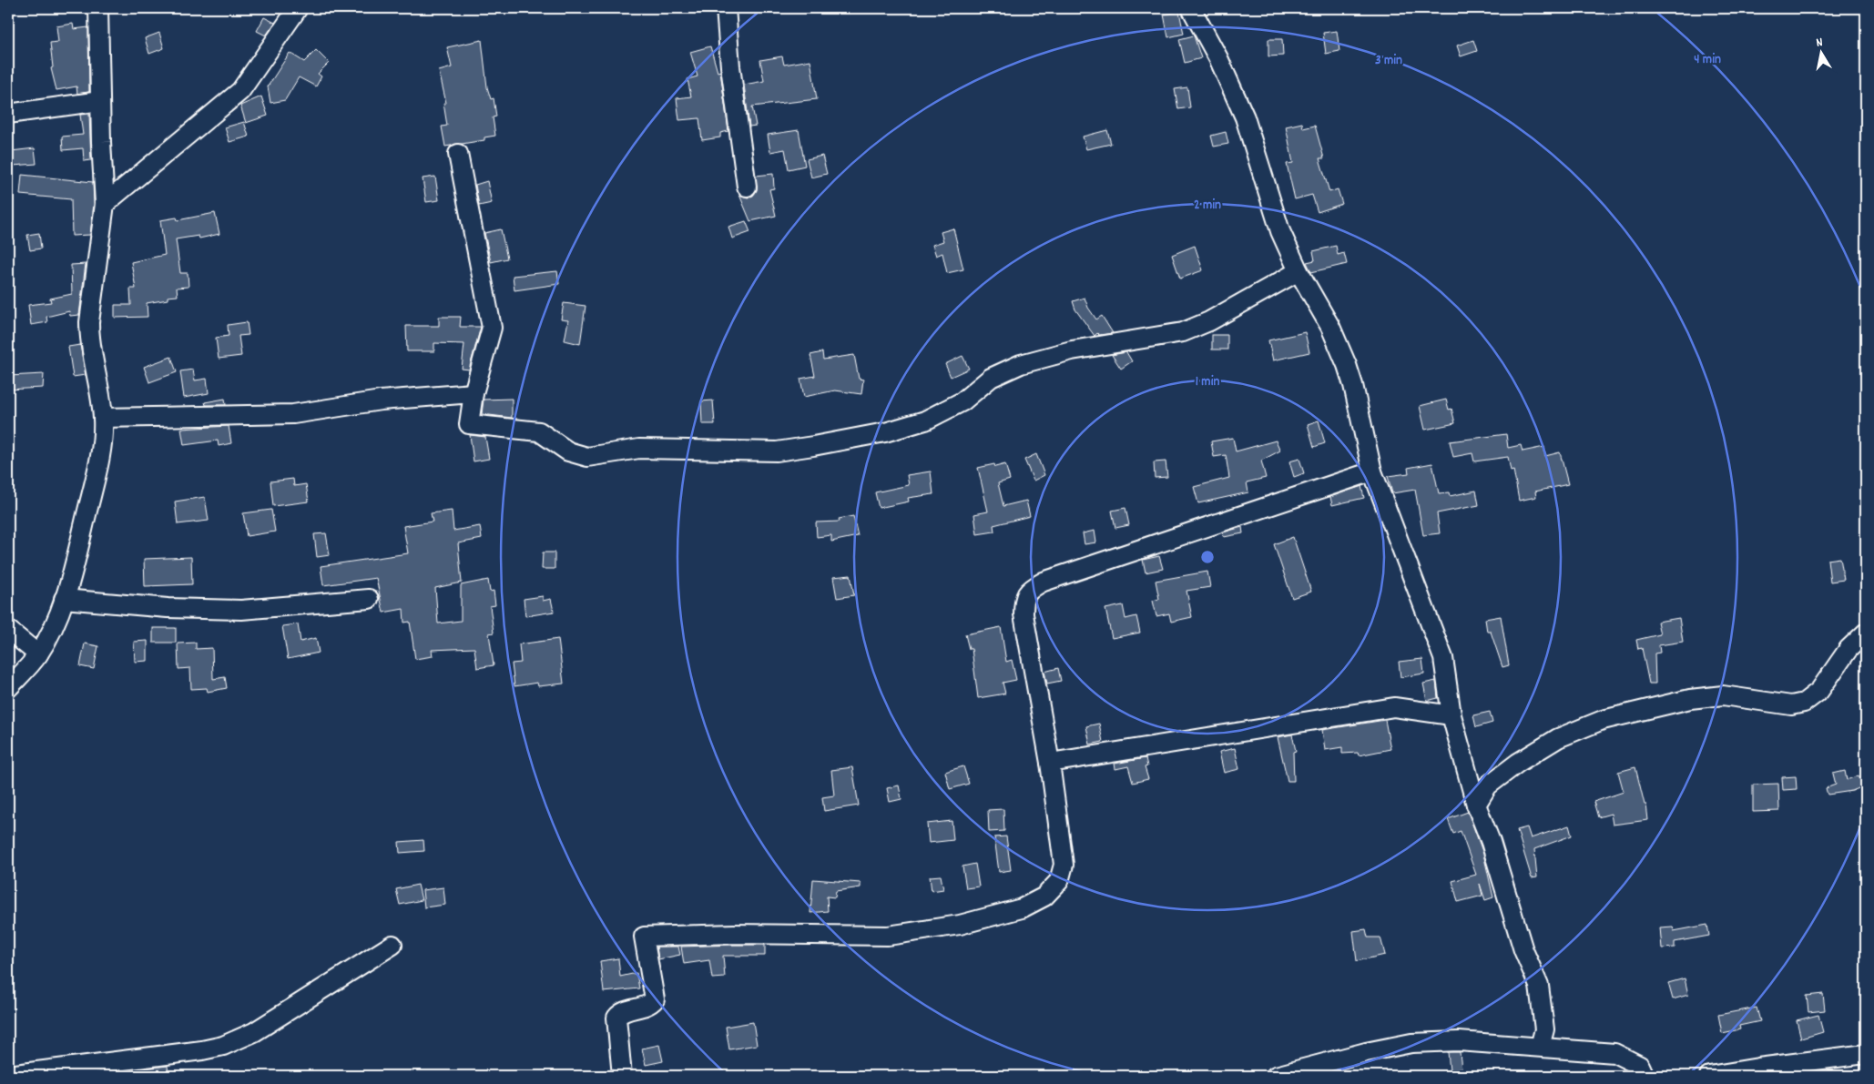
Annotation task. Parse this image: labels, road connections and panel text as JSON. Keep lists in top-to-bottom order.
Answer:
{
  "north": "top",
  "rings": [
    "4 min",
    "3 min",
    "2 min",
    "1 min"
  ]
}
